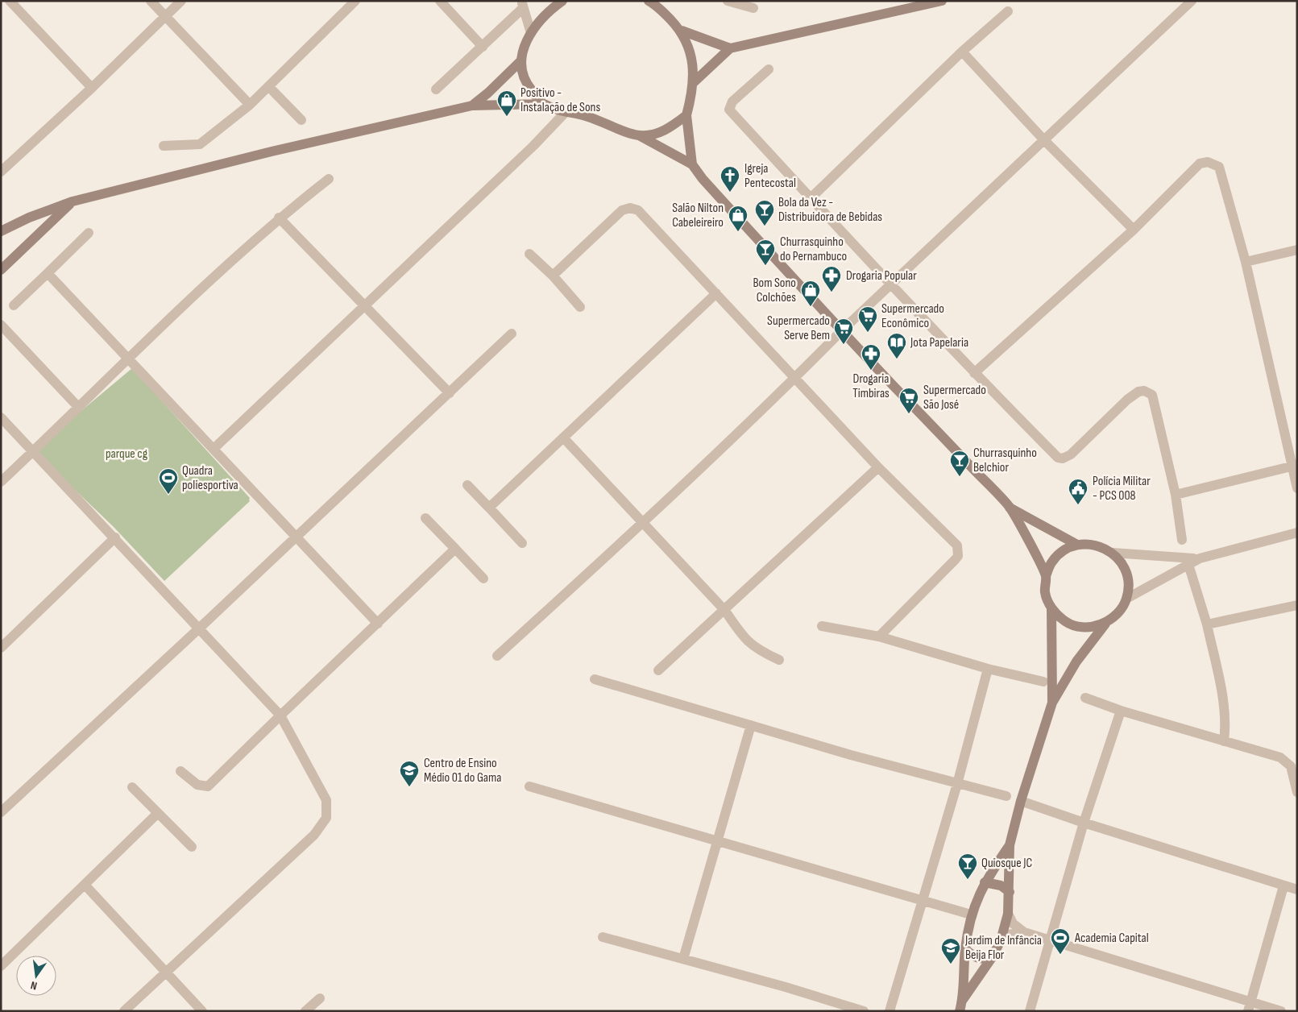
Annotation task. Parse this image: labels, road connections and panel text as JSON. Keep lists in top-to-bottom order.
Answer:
{
  "parks": ["parque cg"],
  "places": {
    "shop": ["Positivo - Instalação de Sons", "Salão Nilton Cabeleireiro", "Bom Sono Colchões"],
    "church": ["Igreja Pentecostal"],
    "bar": [
      "Bola da Vez - Distribuidora de Bebidas",
      "Churrasquinho do Pernambuco",
      "Churrasquinho Belchior",
      "Quiosque JC"
    ],
    "pharmacy": ["Drogaria Popular", "Drogaria Timbiras"],
    "supermarket": ["Supermercado Econômico", "Supermercado Serve Bem", "Supermercado São José"],
    "library": ["Jota Papelaria"],
    "sports": ["Quadra poliesportiva", "Academia Capital"],
    "public building": ["Polícia Militar - PCS 008"],
    "school or university": ["Centro de Ensino Médio 01 do Gama", "Jardim de Infância Beija Flor"]
  },
  "north": "bottom"
}
